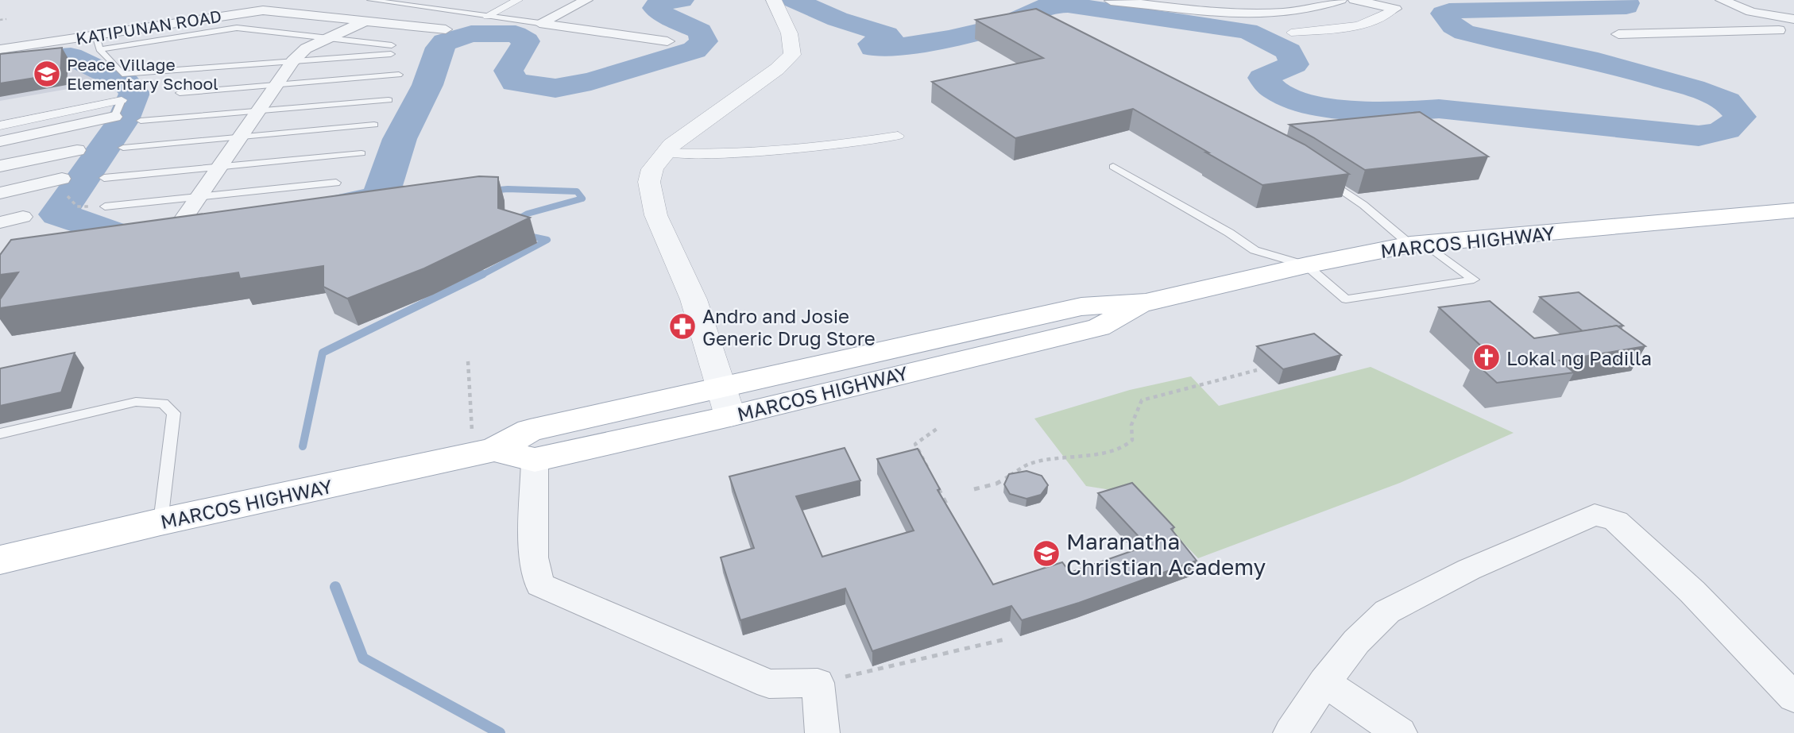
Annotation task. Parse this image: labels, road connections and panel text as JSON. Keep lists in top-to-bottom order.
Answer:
{
  "streets": {
    "main road": ["MARCOS HIGHWAY"],
    "street": ["KATIPUNAN ROAD"]
  },
  "places": {
    "school or university": ["Peace Village Elementary School", "Maranatha Christian Academy"],
    "pharmacy": ["Andro and Josie Generic Drug Store"],
    "church": ["Lokal ng Padilla"]
  }
}
